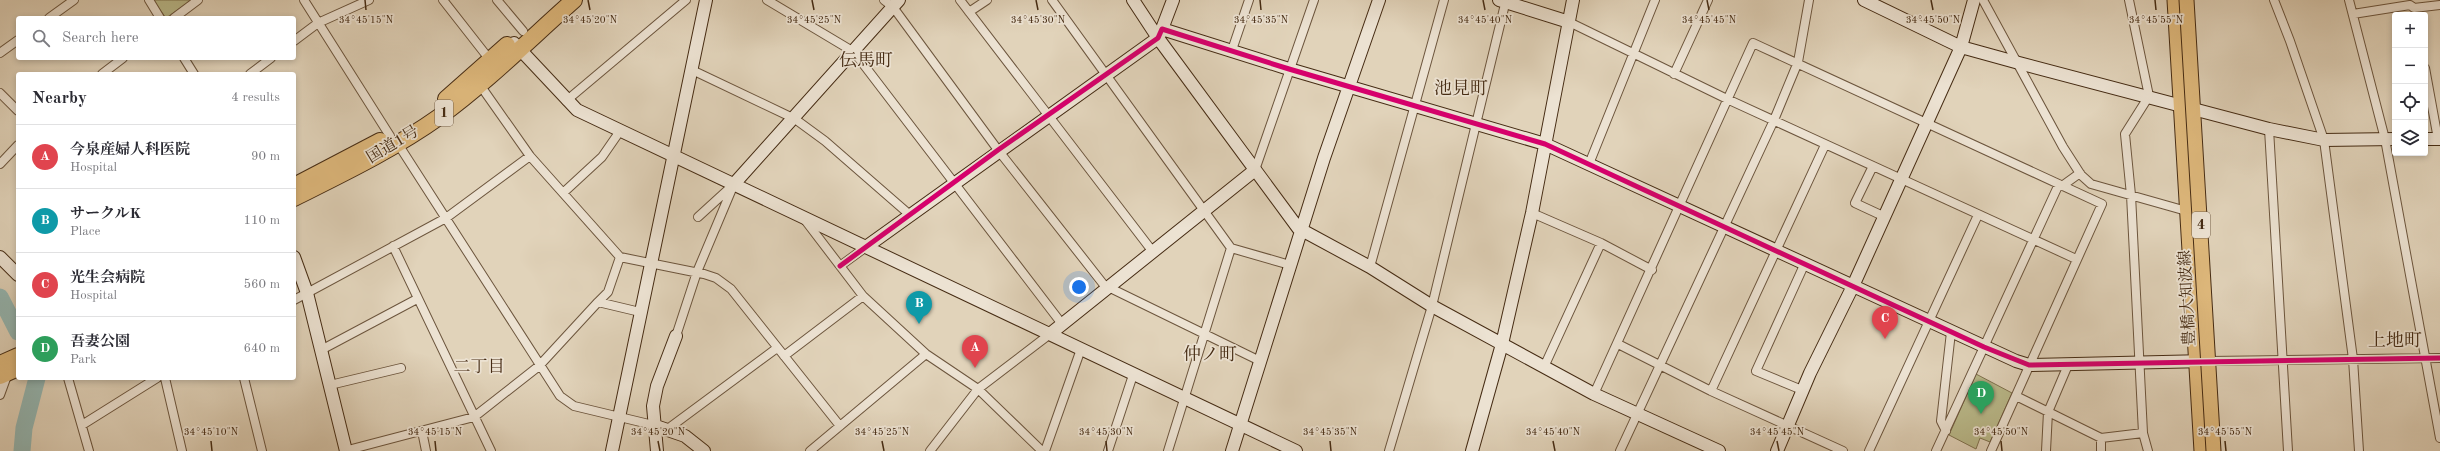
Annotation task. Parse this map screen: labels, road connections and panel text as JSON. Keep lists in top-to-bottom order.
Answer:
{
  "streets": {
    "highway": ["1", "国道1号"],
    "main road": ["4", "豊橋大知波線"]
  },
  "districts": [
    "伝馬町",
    "池見町",
    "上地町",
    "仲ノ町",
    "二丁目"
  ],
  "page": {
    "map_buttons": ["+", "−"],
    "search": "Search here",
    "heading": ["Nearby", "4 results"],
    "list": [
      {
        "mark": "A",
        "name": "今泉産婦人科医院",
        "note": "Hospital",
        "value": "90 m"
      },
      {
        "mark": "B",
        "name": "サークルK",
        "note": "Place",
        "value": "110 m"
      },
      {
        "mark": "C",
        "name": "光生会病院",
        "note": "Hospital",
        "value": "560 m"
      },
      {
        "mark": "D",
        "name": "吾妻公園",
        "note": "Park",
        "value": "640 m"
      }
    ],
    "pins": [
      "B",
      "C",
      "A",
      "D"
    ]
  },
  "coordinates": [
    "34°45'15\"N",
    "34°45'20\"N",
    "34°45'25\"N",
    "34°45'30\"N",
    "34°45'35\"N",
    "34°45'55\"N",
    "34°45'40\"N",
    "34°45'45\"N",
    "34°45'50\"N",
    "34°45'10\"N"
  ]
}
